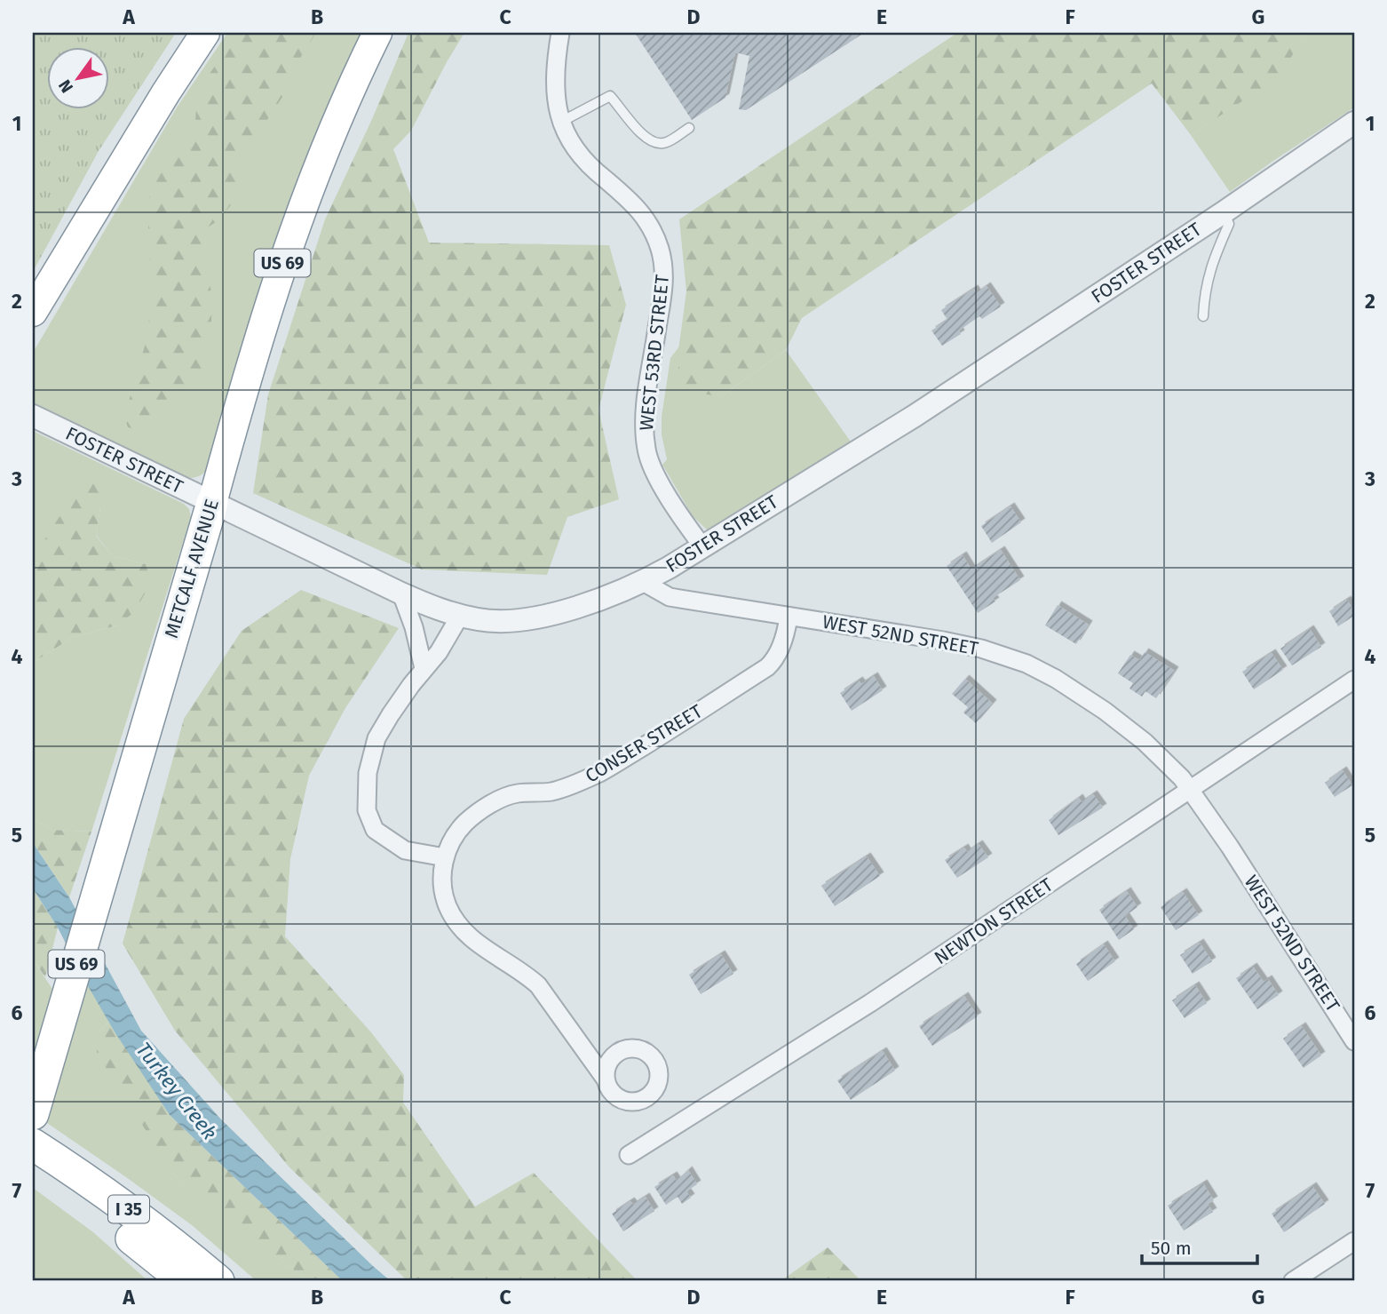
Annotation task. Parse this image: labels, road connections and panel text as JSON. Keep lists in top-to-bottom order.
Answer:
{
  "streets": {
    "highway": ["US 69", "METCALF AVENUE", "I 35"],
    "street": [
      "FOSTER STREET",
      "WEST 53RD STREET",
      "WEST 52ND STREET",
      "CONSER STREET",
      "NEWTON STREET"
    ]
  },
  "crossings": [
    ["FOSTER STREET", "WEST 53RD STREET"],
    ["FOSTER STREET", "METCALF AVENUE"],
    ["FOSTER STREET", "WEST 52ND STREET"],
    ["WEST 52ND STREET", "CONSER STREET"],
    ["WEST 52ND STREET", "NEWTON STREET"]
  ],
  "water": ["Turkey Creek"],
  "scale_bar": "50 m",
  "north": "bottom left",
  "grid": {
    "columns": [
      "A",
      "B",
      "C",
      "D",
      "E",
      "F",
      "G"
    ],
    "rows": [
      "1",
      "2",
      "3",
      "4",
      "5",
      "6",
      "7"
    ]
  }
}
